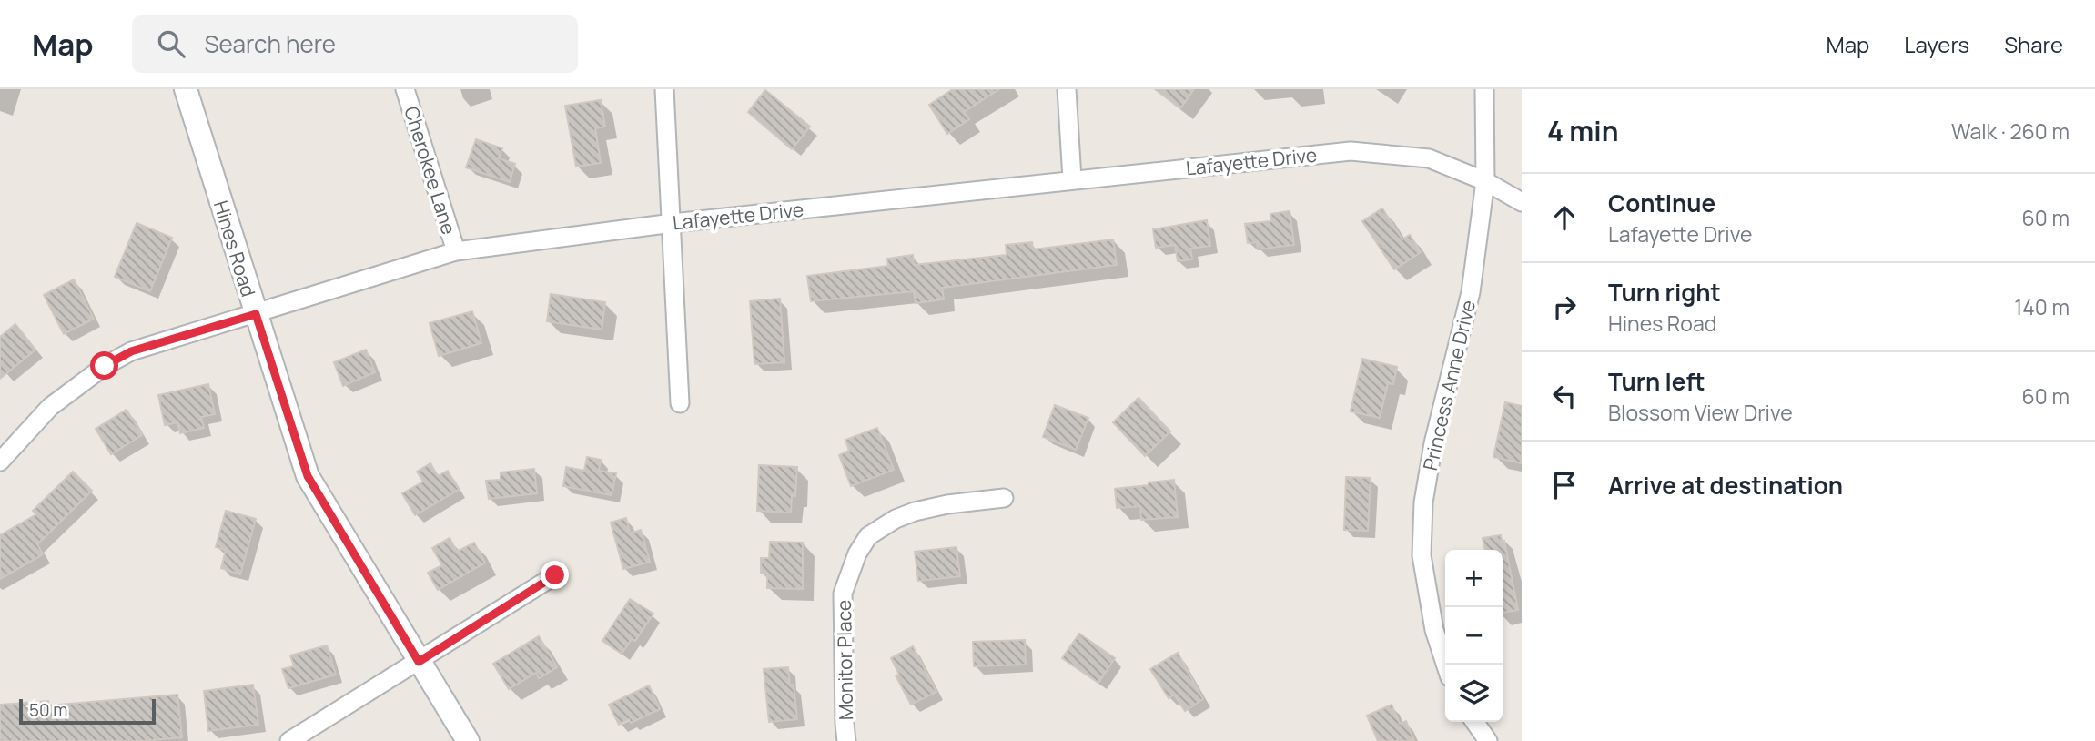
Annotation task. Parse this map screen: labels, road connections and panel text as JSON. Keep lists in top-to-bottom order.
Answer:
{
  "streets": {
    "street": [
      "Lafayette Drive",
      "Cherokee Lane",
      "Hines Road",
      "Princess Anne Drive",
      "Monitor Place"
    ]
  },
  "crossings": [
    ["Lafayette Drive", "Cherokee Lane"],
    ["Lafayette Drive", "Hines Road"],
    ["Lafayette Drive", "Princess Anne Drive"]
  ],
  "scale_bar": "50 m",
  "page": {
    "header": "Map",
    "search": "Search here",
    "nav": ["Map", "Layers", "Share"],
    "heading": ["4 min", "Walk · 260 m"],
    "list": [
      ["Continue", "Lafayette Drive", "60 m"],
      ["Turn right", "Hines Road", "140 m"],
      ["Turn left", "Blossom View Drive", "60 m"],
      "Arrive at destination"
    ],
    "map_buttons": ["+", "−"],
    "scale": "50 m"
  }
}
